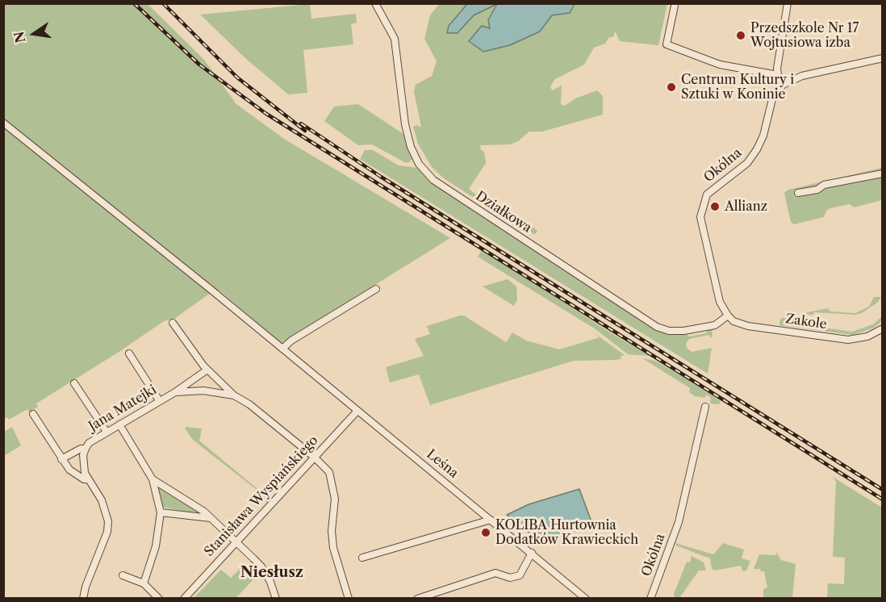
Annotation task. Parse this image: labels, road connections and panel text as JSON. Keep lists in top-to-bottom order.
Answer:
{
  "streets": {
    "street": [
      "Okólna",
      "Działkowa",
      "Zakole",
      "Jana Matejki",
      "Leśna",
      "Stanisława Wyspiańskiego"
    ]
  },
  "crossings": [
    ["Okólna", "Działkowa"],
    ["Okólna", "Zakole"],
    ["Działkowa", "Zakole"],
    ["Jana Matejki", "Stanisława Wyspiańskiego"],
    ["Leśna", "Stanisława Wyspiańskiego"]
  ],
  "districts": ["Niesłusz"],
  "places": [
    "Przedszkole Nr 17 Wojtusiowa izba",
    "Centrum Kultury i Sztuki w Koninie",
    "Allianz",
    "KOLIBA Hurtownia Dodatków Krawieckich"
  ],
  "north": "left"
}
